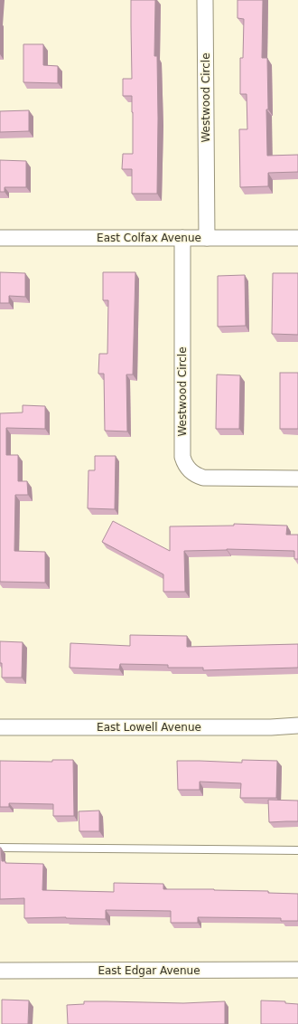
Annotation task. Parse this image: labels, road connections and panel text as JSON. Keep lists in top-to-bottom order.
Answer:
{
  "streets": {
    "street": [
      "Westwood Circle",
      "East Colfax Avenue",
      "East Lowell Avenue",
      "East Edgar Avenue"
    ]
  },
  "crossings": [
    ["Westwood Circle", "East Colfax Avenue"]
  ]
}
